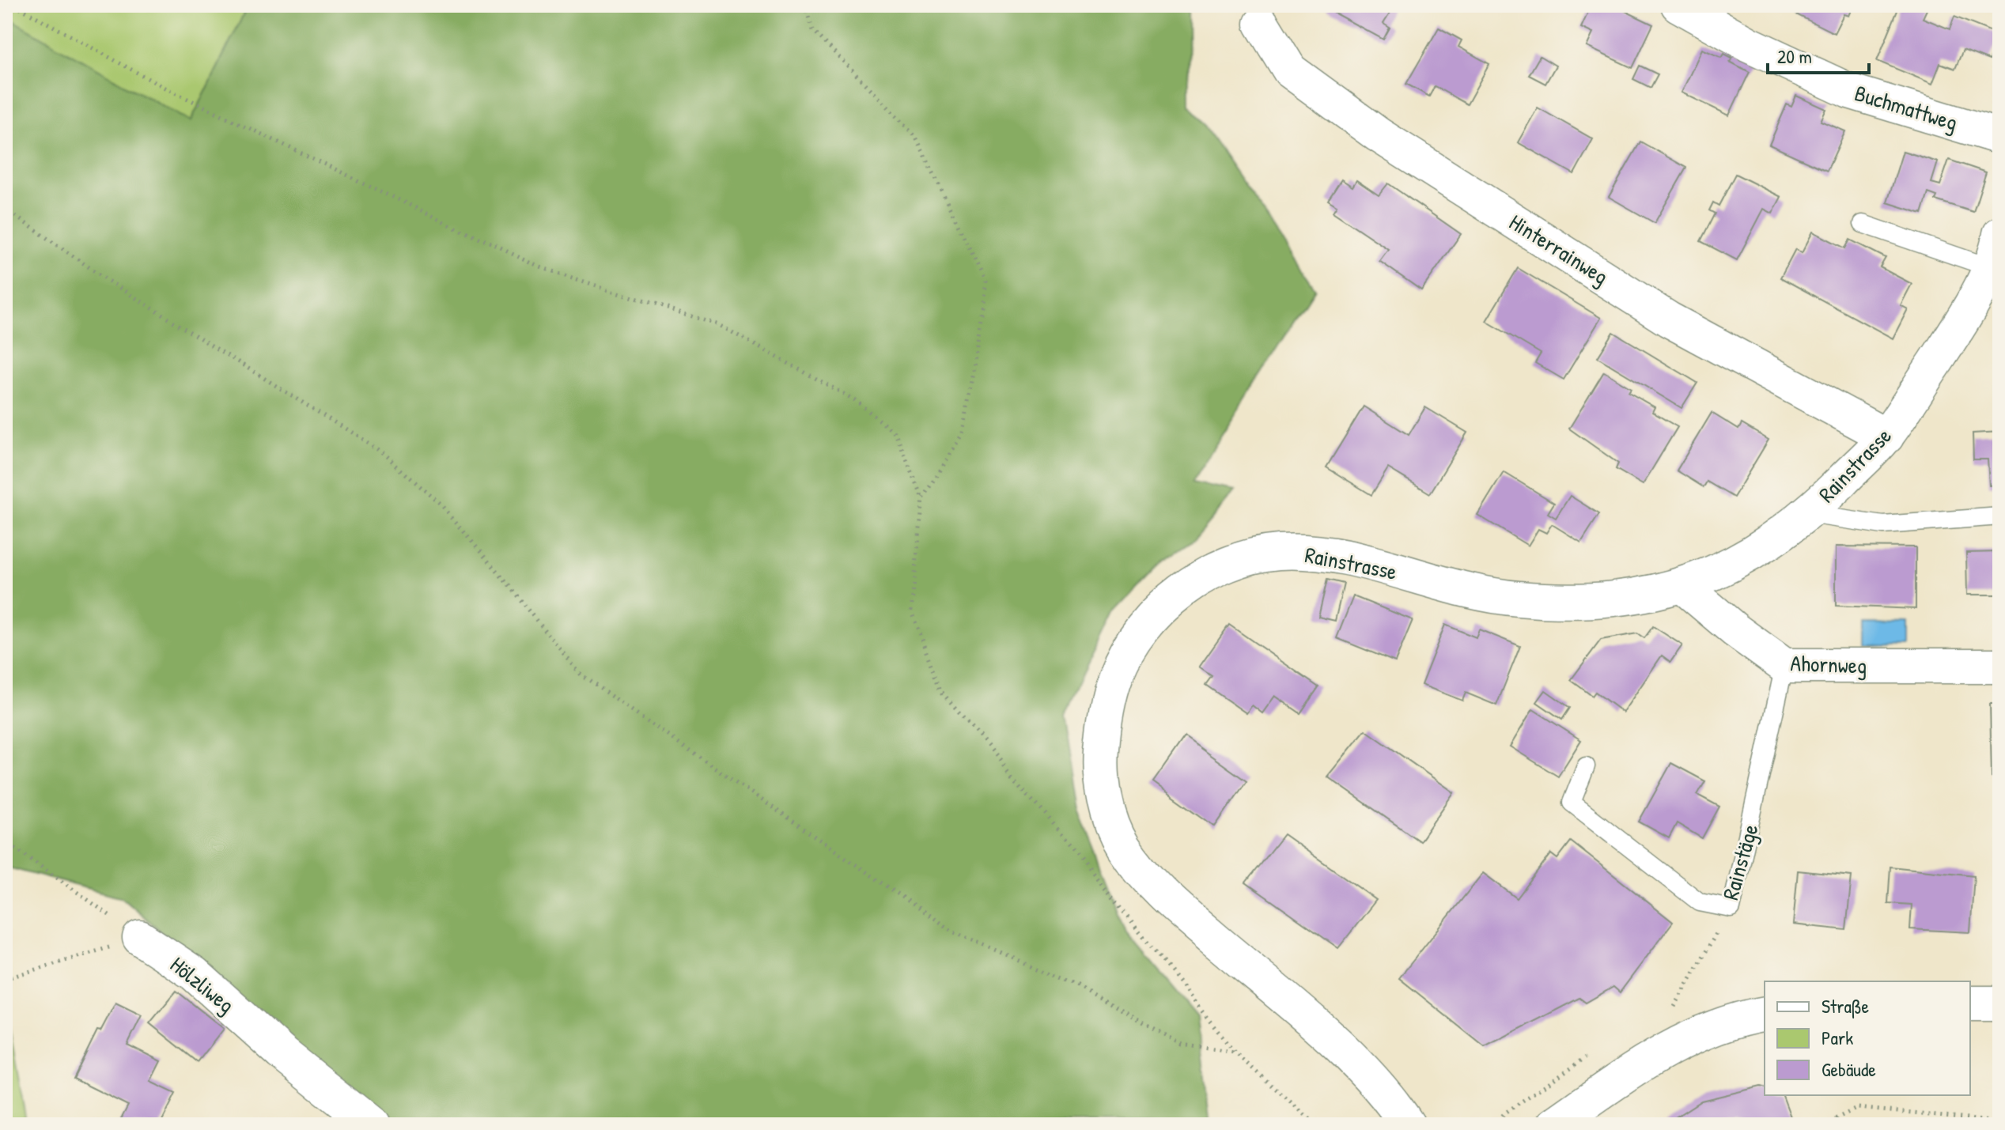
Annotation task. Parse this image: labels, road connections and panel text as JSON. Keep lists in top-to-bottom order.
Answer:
{
  "streets": {
    "street": [
      "Buchmattweg",
      "Hinterrainweg",
      "Rainstrasse",
      "Ahornweg",
      "Hölzliweg"
    ],
    "lane": ["Rainstäge"]
  },
  "crossings": [
    ["Hinterrainweg", "Rainstrasse"],
    ["Rainstrasse", "Ahornweg"],
    ["Ahornweg", "Rainstäge"]
  ],
  "legend": ["Straße", "Park", "Gebäude"],
  "scale_bar": "20 m"
}
